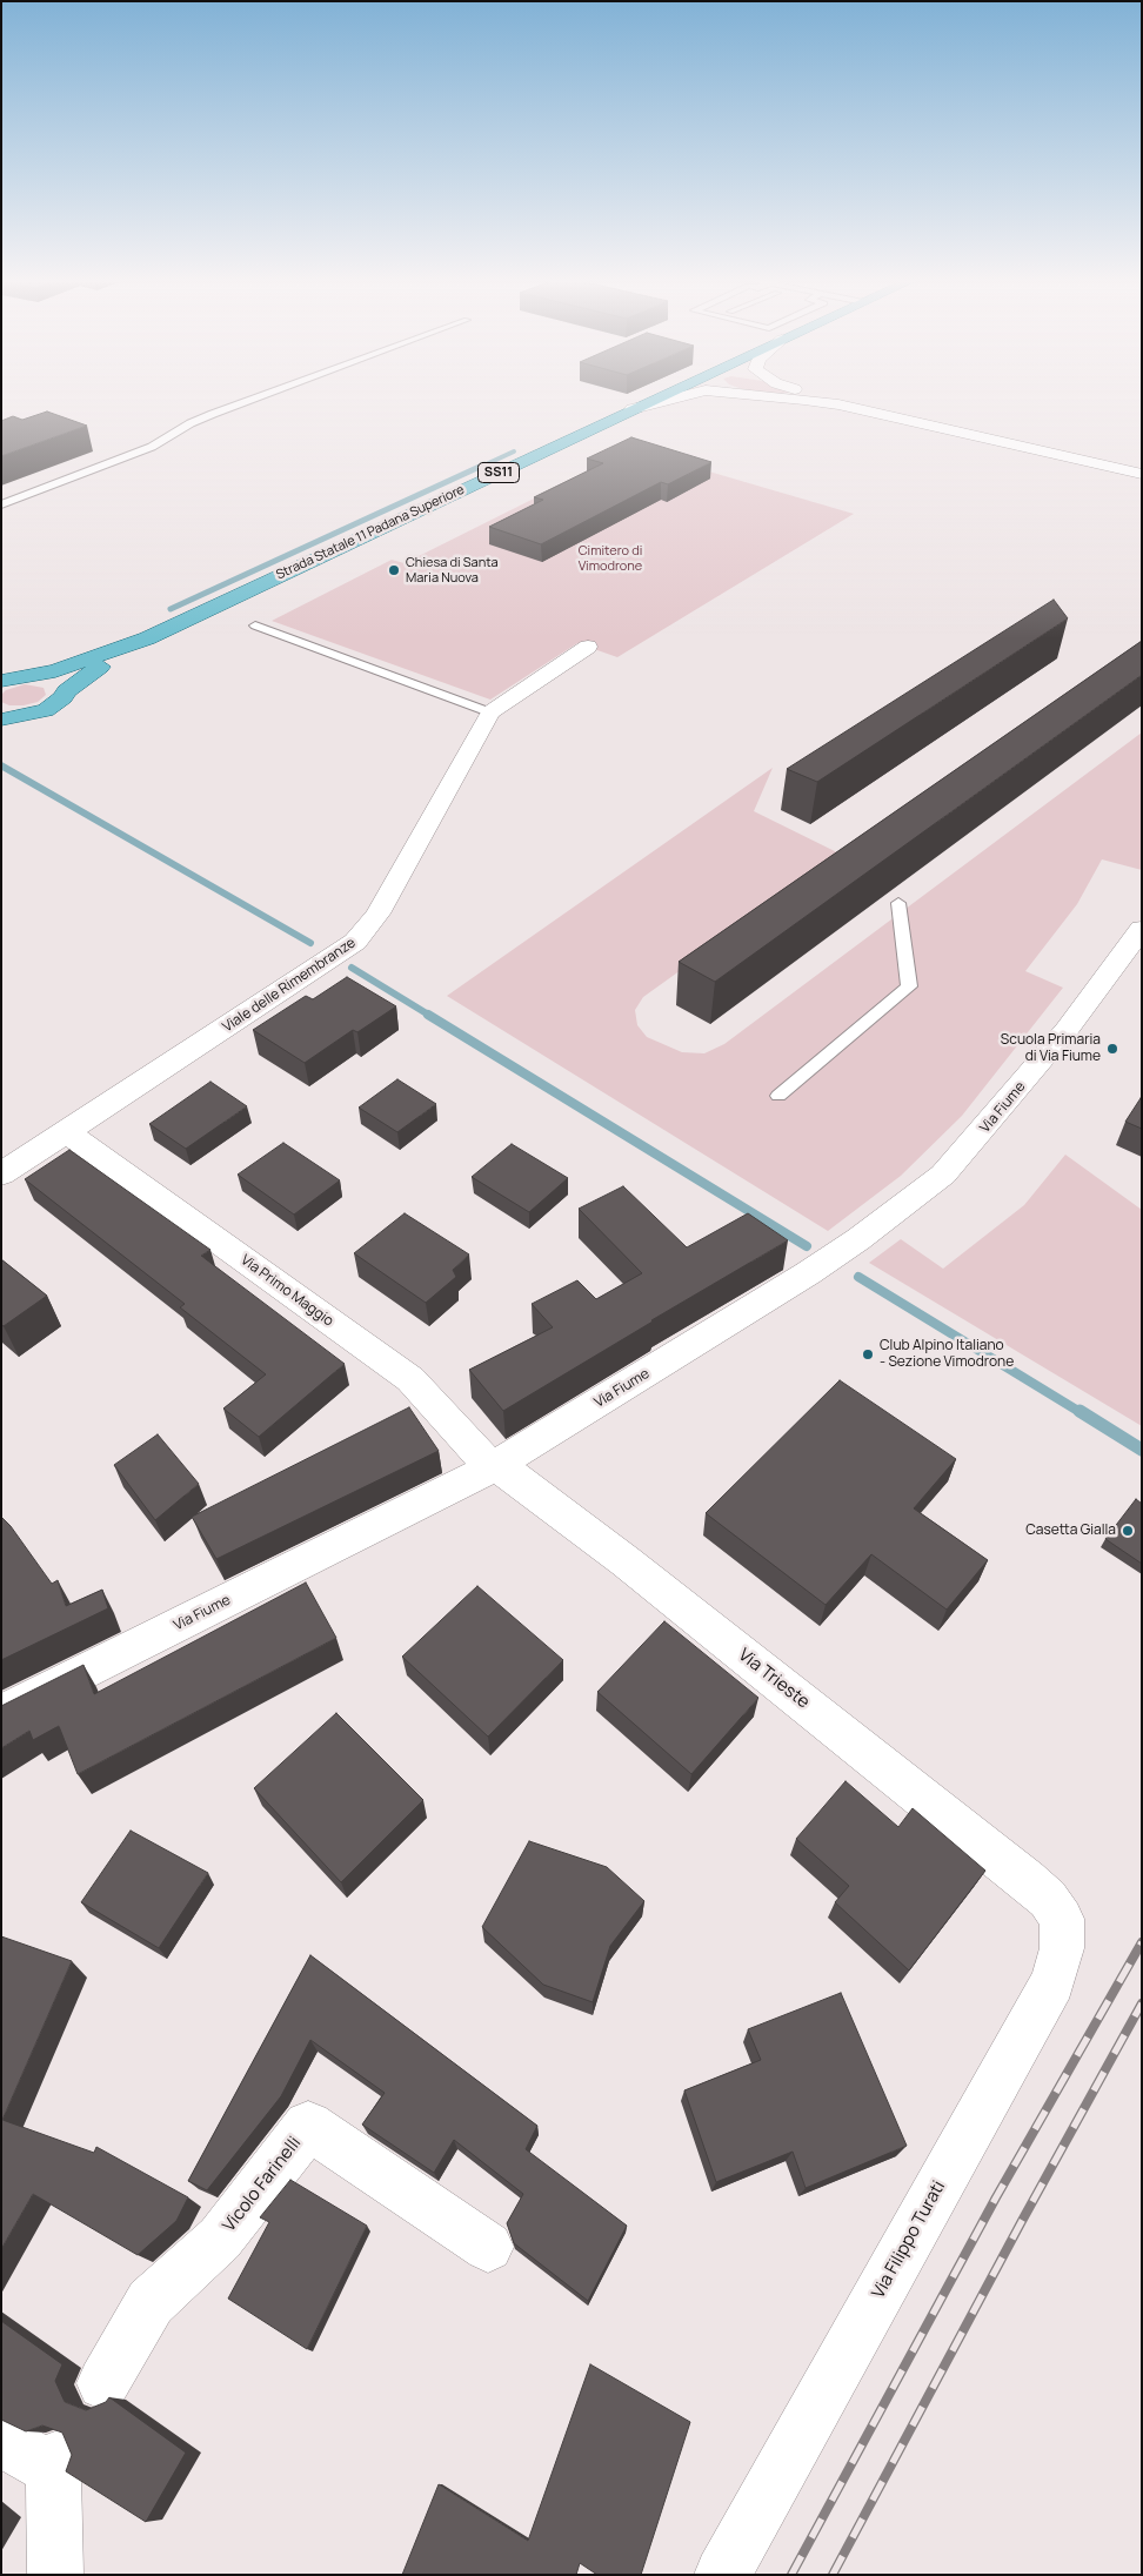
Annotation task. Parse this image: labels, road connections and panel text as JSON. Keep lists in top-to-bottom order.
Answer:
{
  "streets": {
    "main road": ["SS11", "Strada Statale 11 Padana Superiore"],
    "street": [
      "Viale delle Rimembranze",
      "Via Fiume",
      "Via Primo Maggio",
      "Via Trieste",
      "Vicolo Farinelli",
      "Via Filippo Turati"
    ]
  },
  "crossings": [
    ["Viale delle Rimembranze", "Via Primo Maggio"],
    ["Via Fiume", "Via Primo Maggio"],
    ["Via Fiume", "Via Trieste"],
    ["Via Primo Maggio", "Via Trieste"],
    ["Via Trieste", "Via Filippo Turati"]
  ],
  "parks": ["Cimitero di Vimodrone"],
  "places": [
    "Chiesa di Santa Maria Nuova",
    "Scuola Primaria di Via Fiume",
    "Club Alpino Italiano - Sezione Vimodrone",
    "Casetta Gialla"
  ]
}
